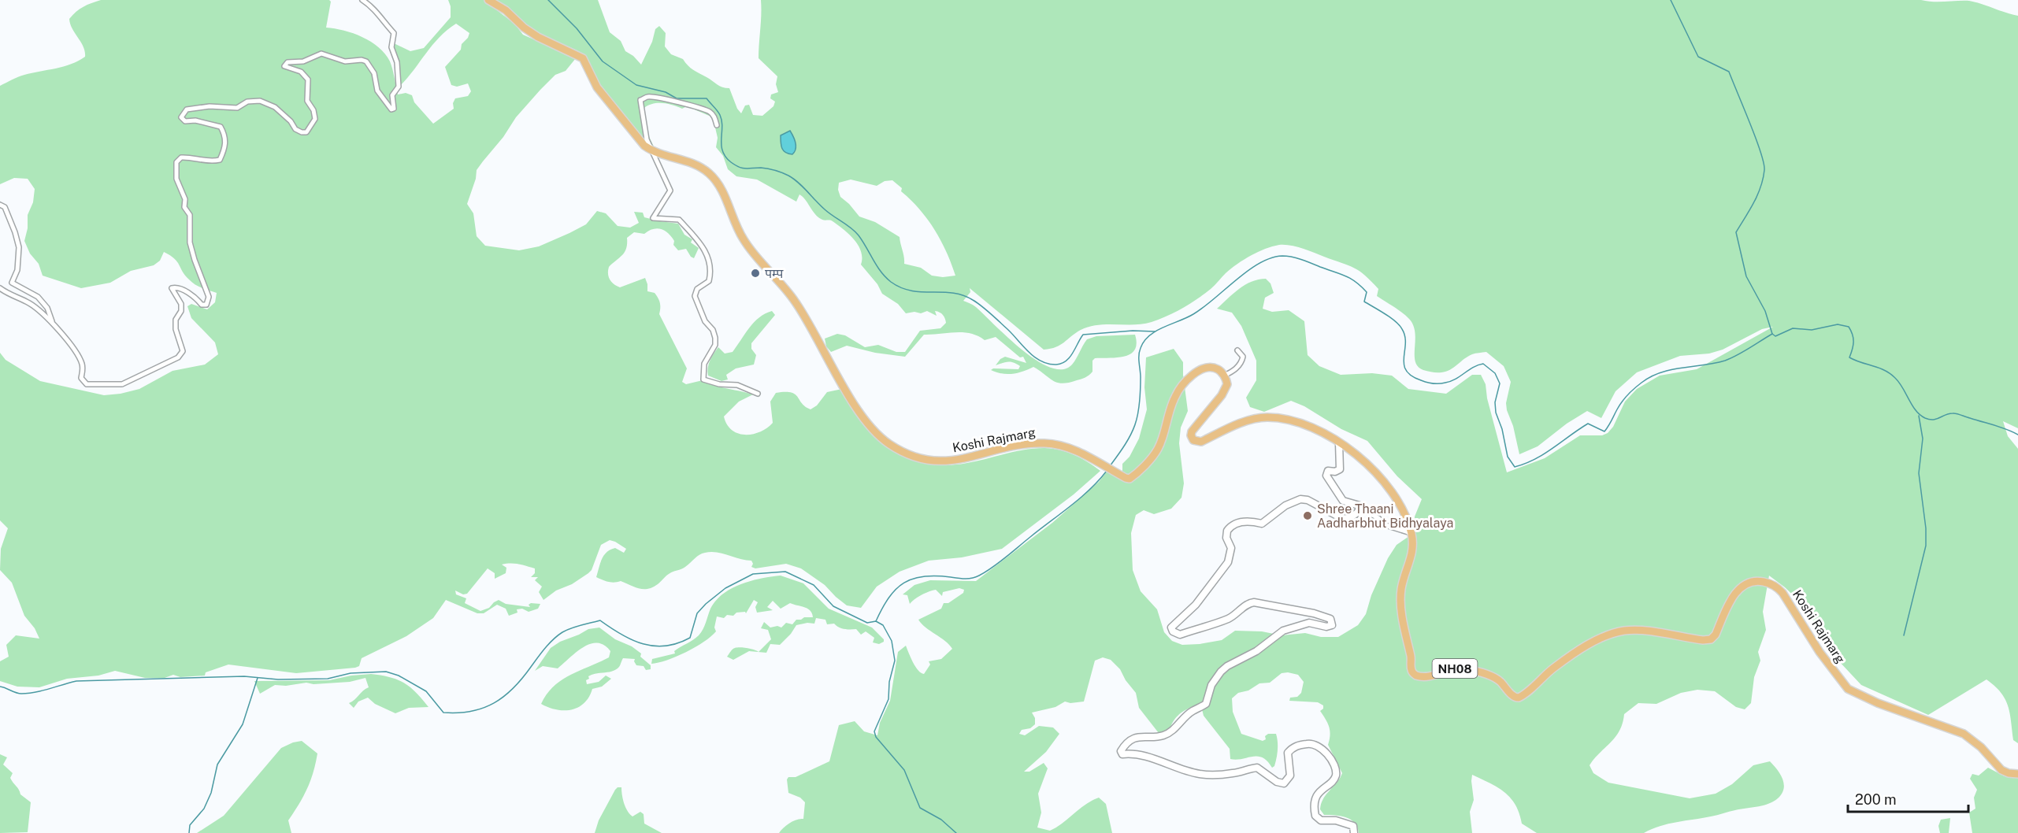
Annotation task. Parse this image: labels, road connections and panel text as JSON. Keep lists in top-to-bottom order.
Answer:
{
  "streets": {
    "main road": ["Koshi Rajmarg", "NH08"]
  },
  "places": ["पम्प", "Shree Thaani Aadharbhut Bidhyalaya"],
  "scale_bar": "200 m"
}
